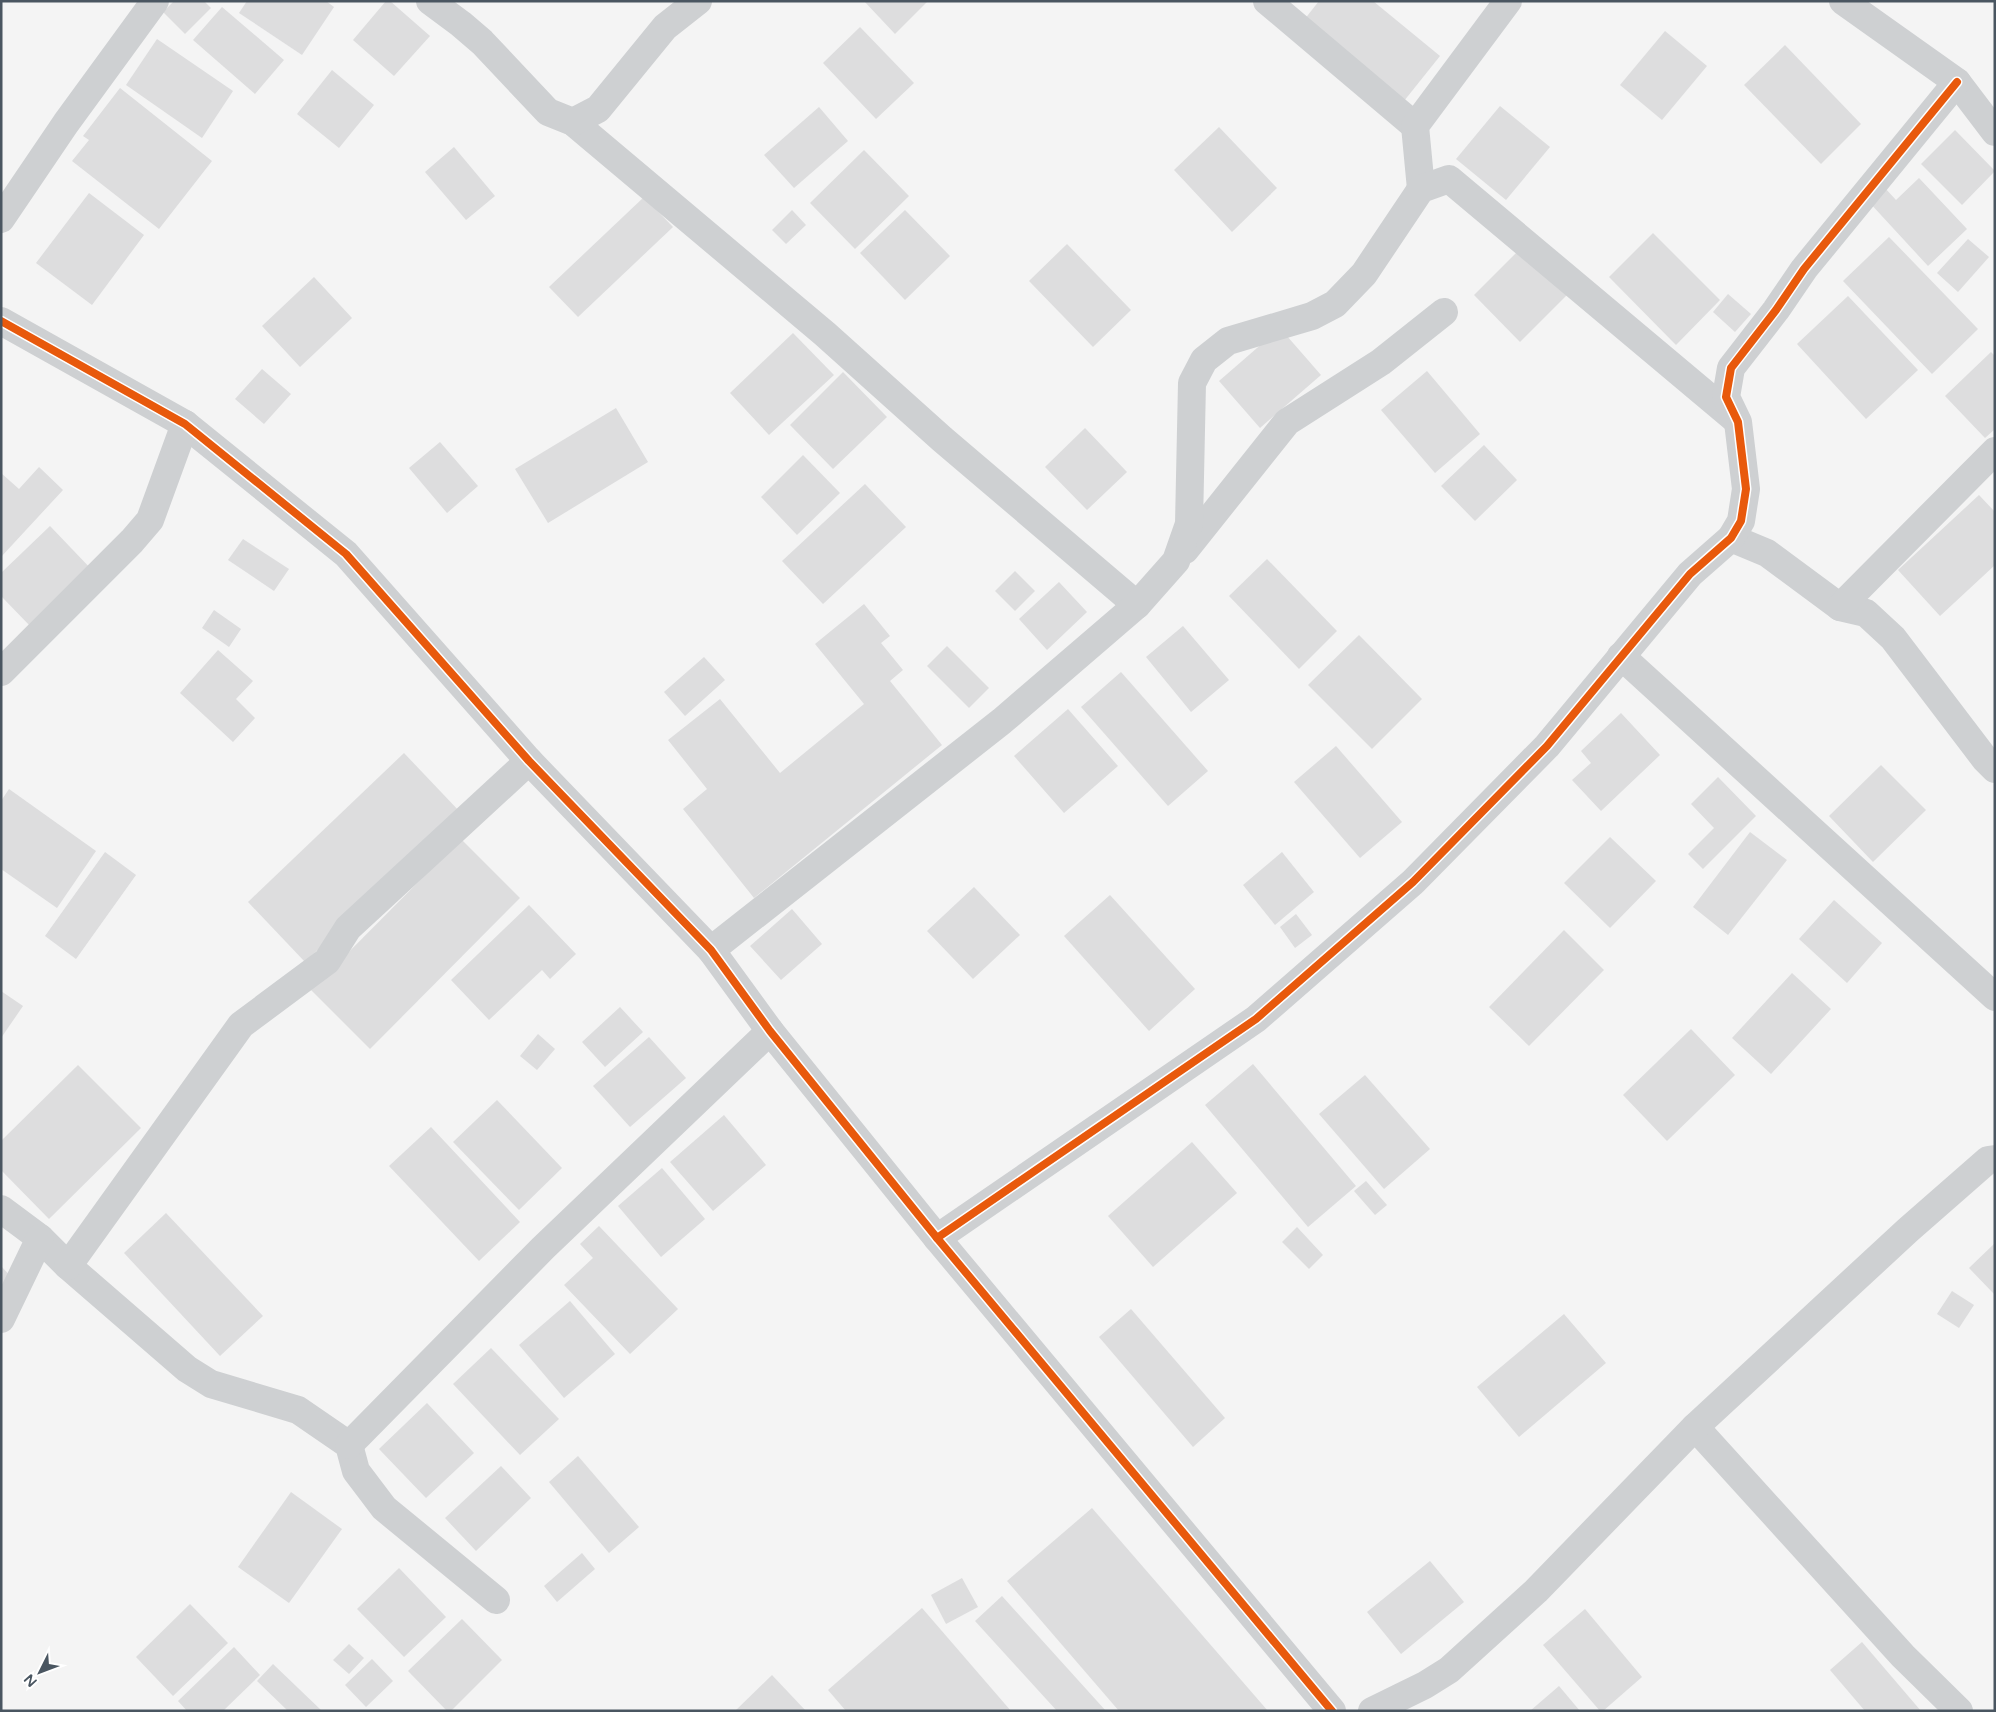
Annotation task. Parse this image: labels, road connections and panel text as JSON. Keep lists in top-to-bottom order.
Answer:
{
  "north": "bottom left"
}
